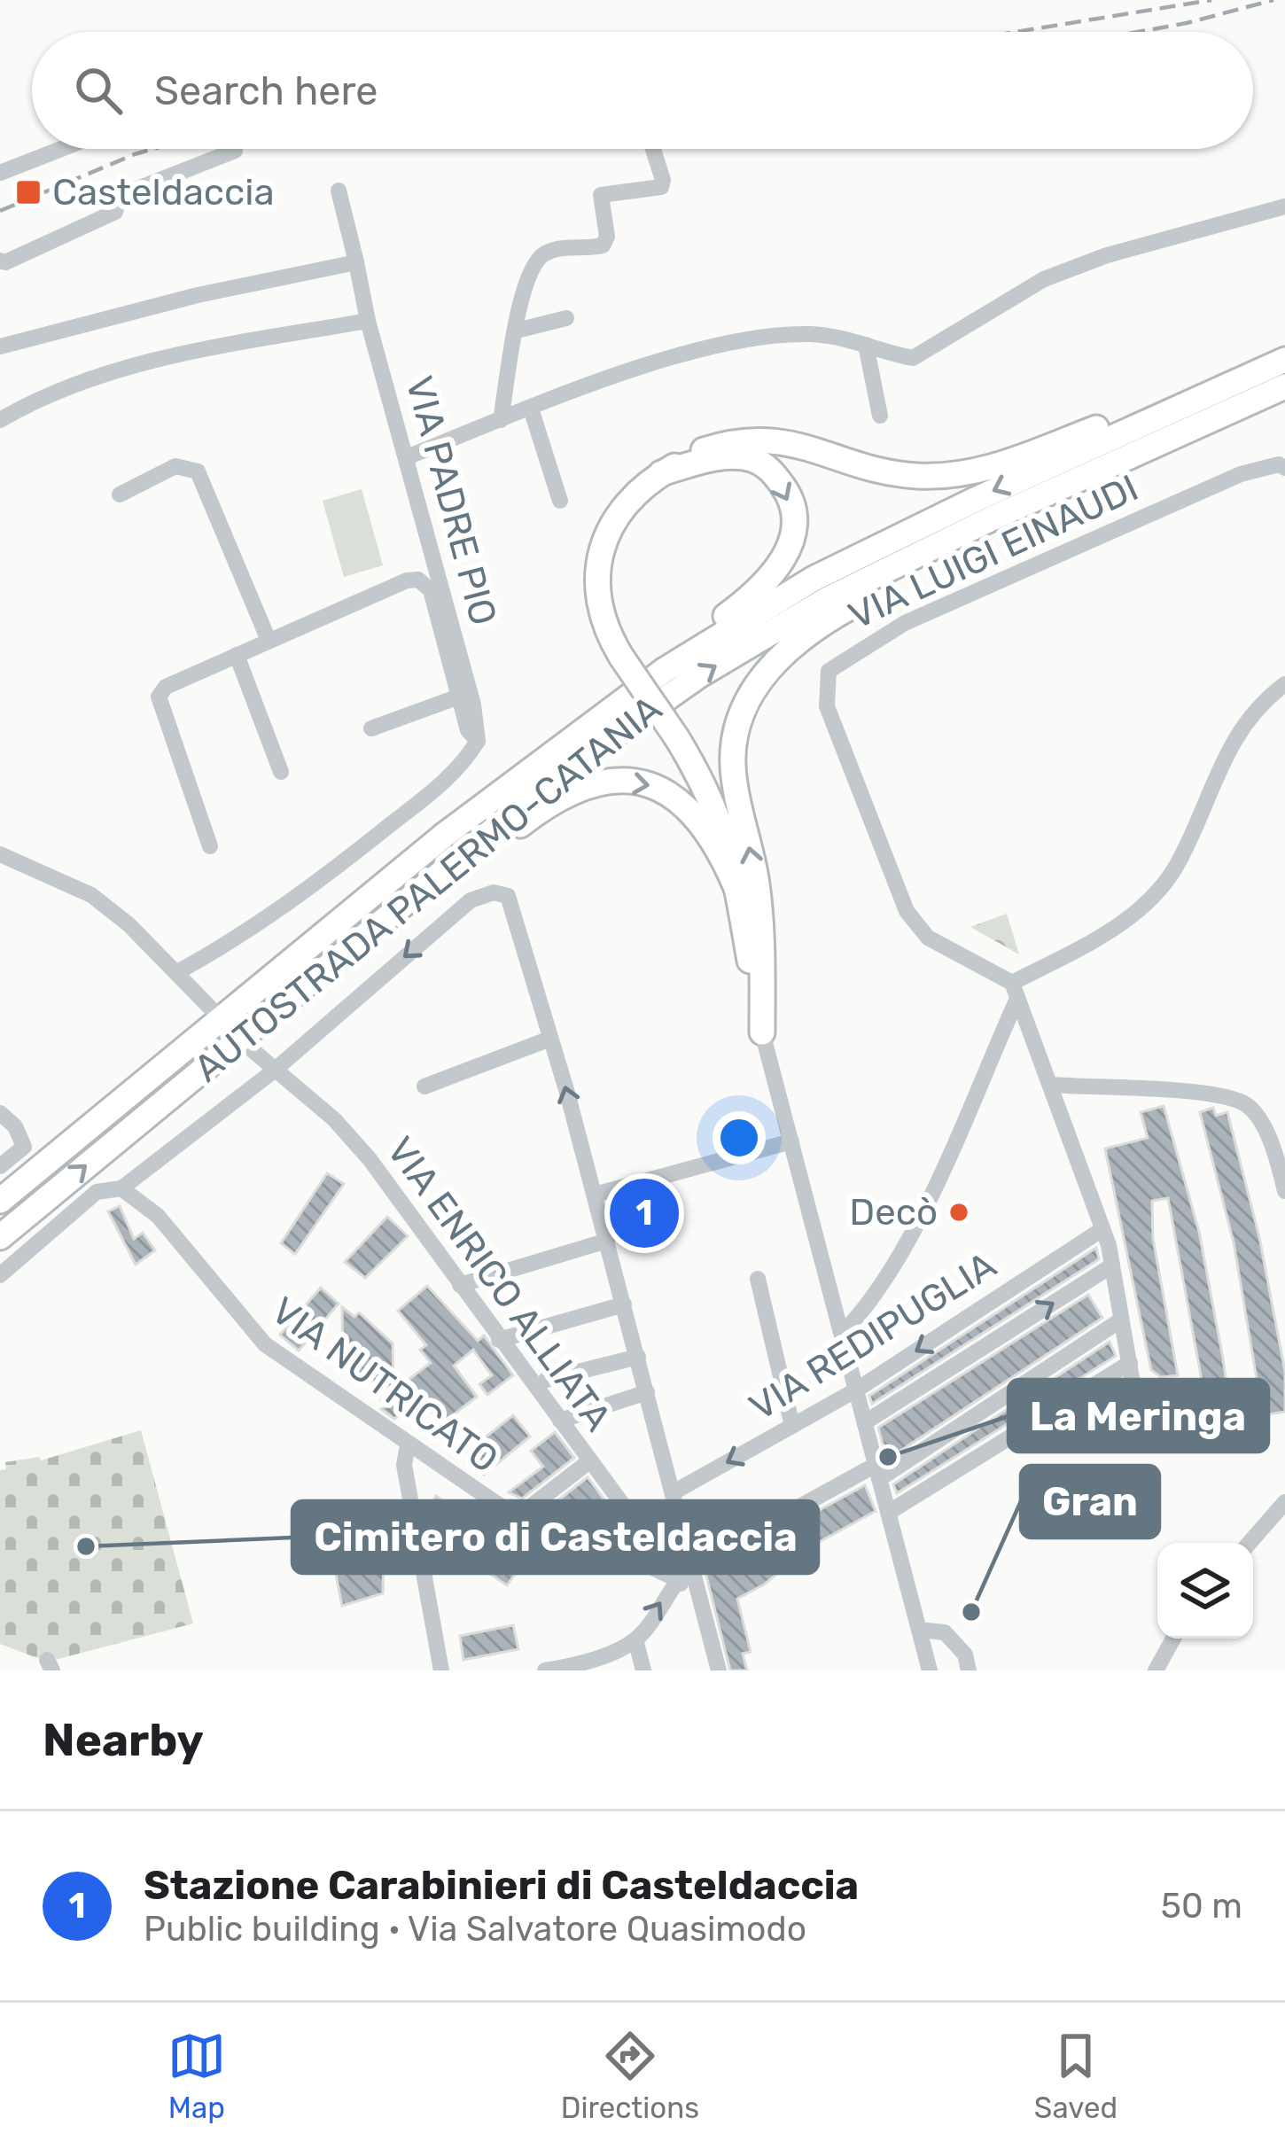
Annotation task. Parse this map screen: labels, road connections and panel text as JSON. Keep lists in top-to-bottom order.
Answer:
{
  "streets": {
    "highway": ["AUTOSTRADA PALERMO-CATANIA"],
    "street": [
      "VIA PADRE PIO",
      "VIA LUIGI EINAUDI",
      "VIA ENRICO ALLIATA",
      "VIA REDIPUGLIA",
      "VIA NUTRICATO"
    ]
  },
  "crossings": [
    ["VIA ENRICO ALLIATA", "VIA NUTRICATO"]
  ],
  "places": {
    "transit": ["Casteldaccia"],
    "other": [
      "Decò",
      "La Meringa",
      "Cimitero di Casteldaccia",
      "Gran"
    ]
  },
  "page": {
    "search": "Search here",
    "pins": "1",
    "heading": "Nearby",
    "list": [
      {
        "mark": "1",
        "name": "Stazione Carabinieri di Casteldaccia",
        "note": "Public building · Via Salvatore Quasimodo",
        "value": "50 m"
      }
    ],
    "nav": ["Map", "Directions", "Saved"]
  }
}
